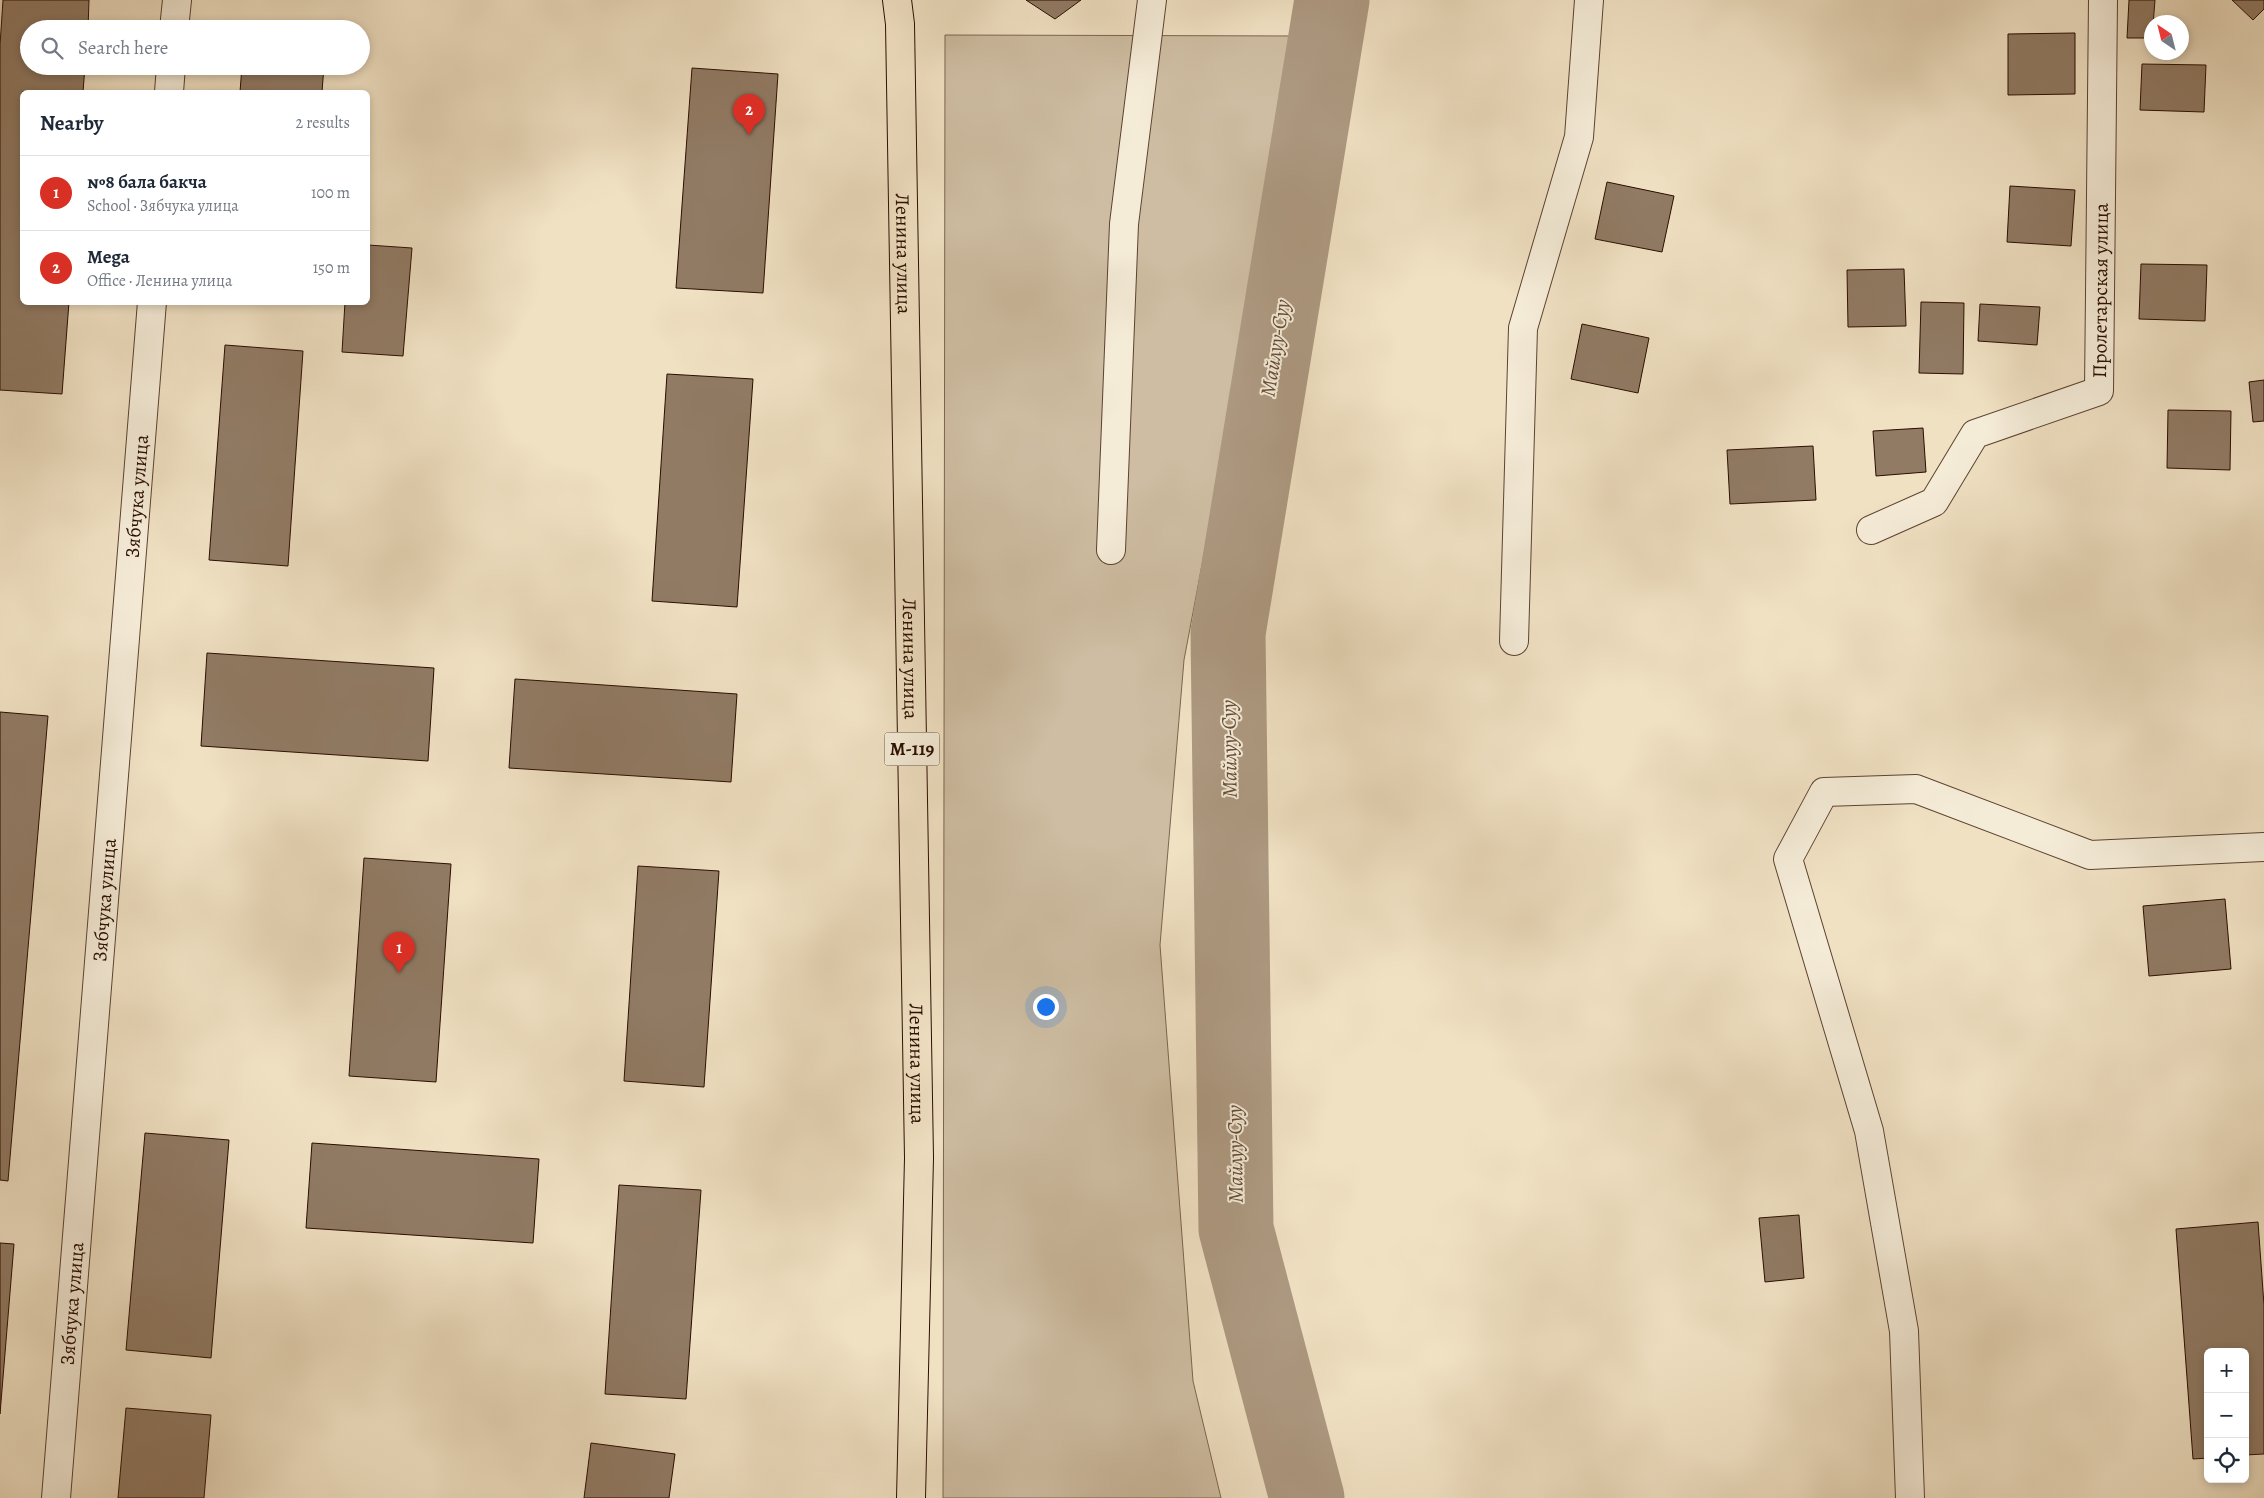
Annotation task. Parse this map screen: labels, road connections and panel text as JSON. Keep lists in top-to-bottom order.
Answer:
{
  "streets": {
    "main road": ["Ленина улица", "М-119"],
    "street": ["Пролетарская улица", "Зябчука улица"]
  },
  "water": ["Майлуу-Суу"],
  "north": "top left",
  "page": {
    "search": "Search here",
    "heading": ["Nearby", "2 results"],
    "pins": ["2", "1"],
    "list": [
      {
        "mark": "1",
        "name": "№8 бала бакча",
        "note": "School · Зябчука улица",
        "value": "100 m"
      },
      {
        "mark": "2",
        "name": "Mega",
        "note": "Office · Ленина улица",
        "value": "150 m"
      }
    ],
    "map_buttons": ["+", "−"]
  }
}
